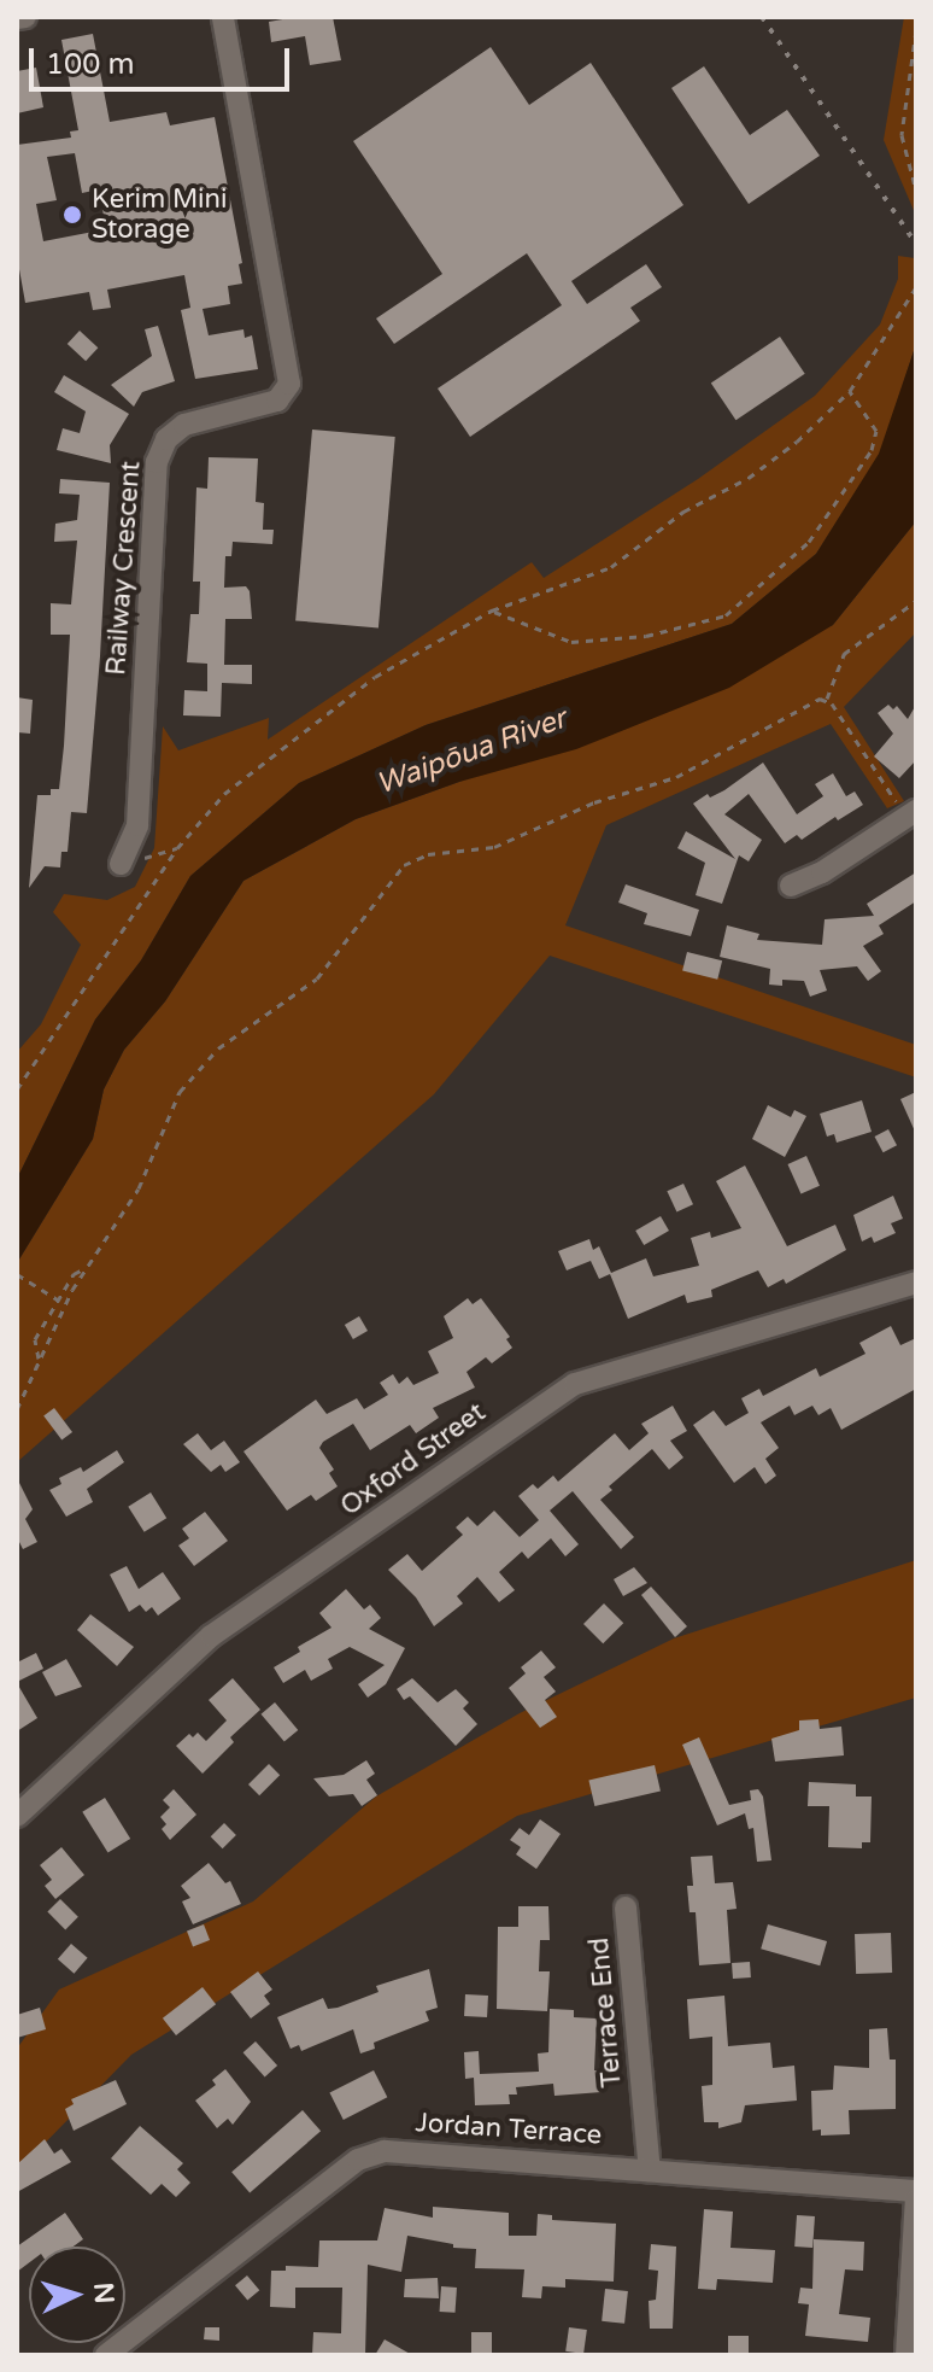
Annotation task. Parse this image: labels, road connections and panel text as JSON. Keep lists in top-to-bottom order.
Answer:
{
  "streets": {
    "street": [
      "Railway Crescent",
      "Oxford Street",
      "Terrace End",
      "Jordan Terrace"
    ]
  },
  "crossings": [
    ["Terrace End", "Jordan Terrace"]
  ],
  "water": ["Waipōua River"],
  "places": ["Kerim Mini Storage"],
  "scale_bar": "100 m",
  "north": "right"
}
